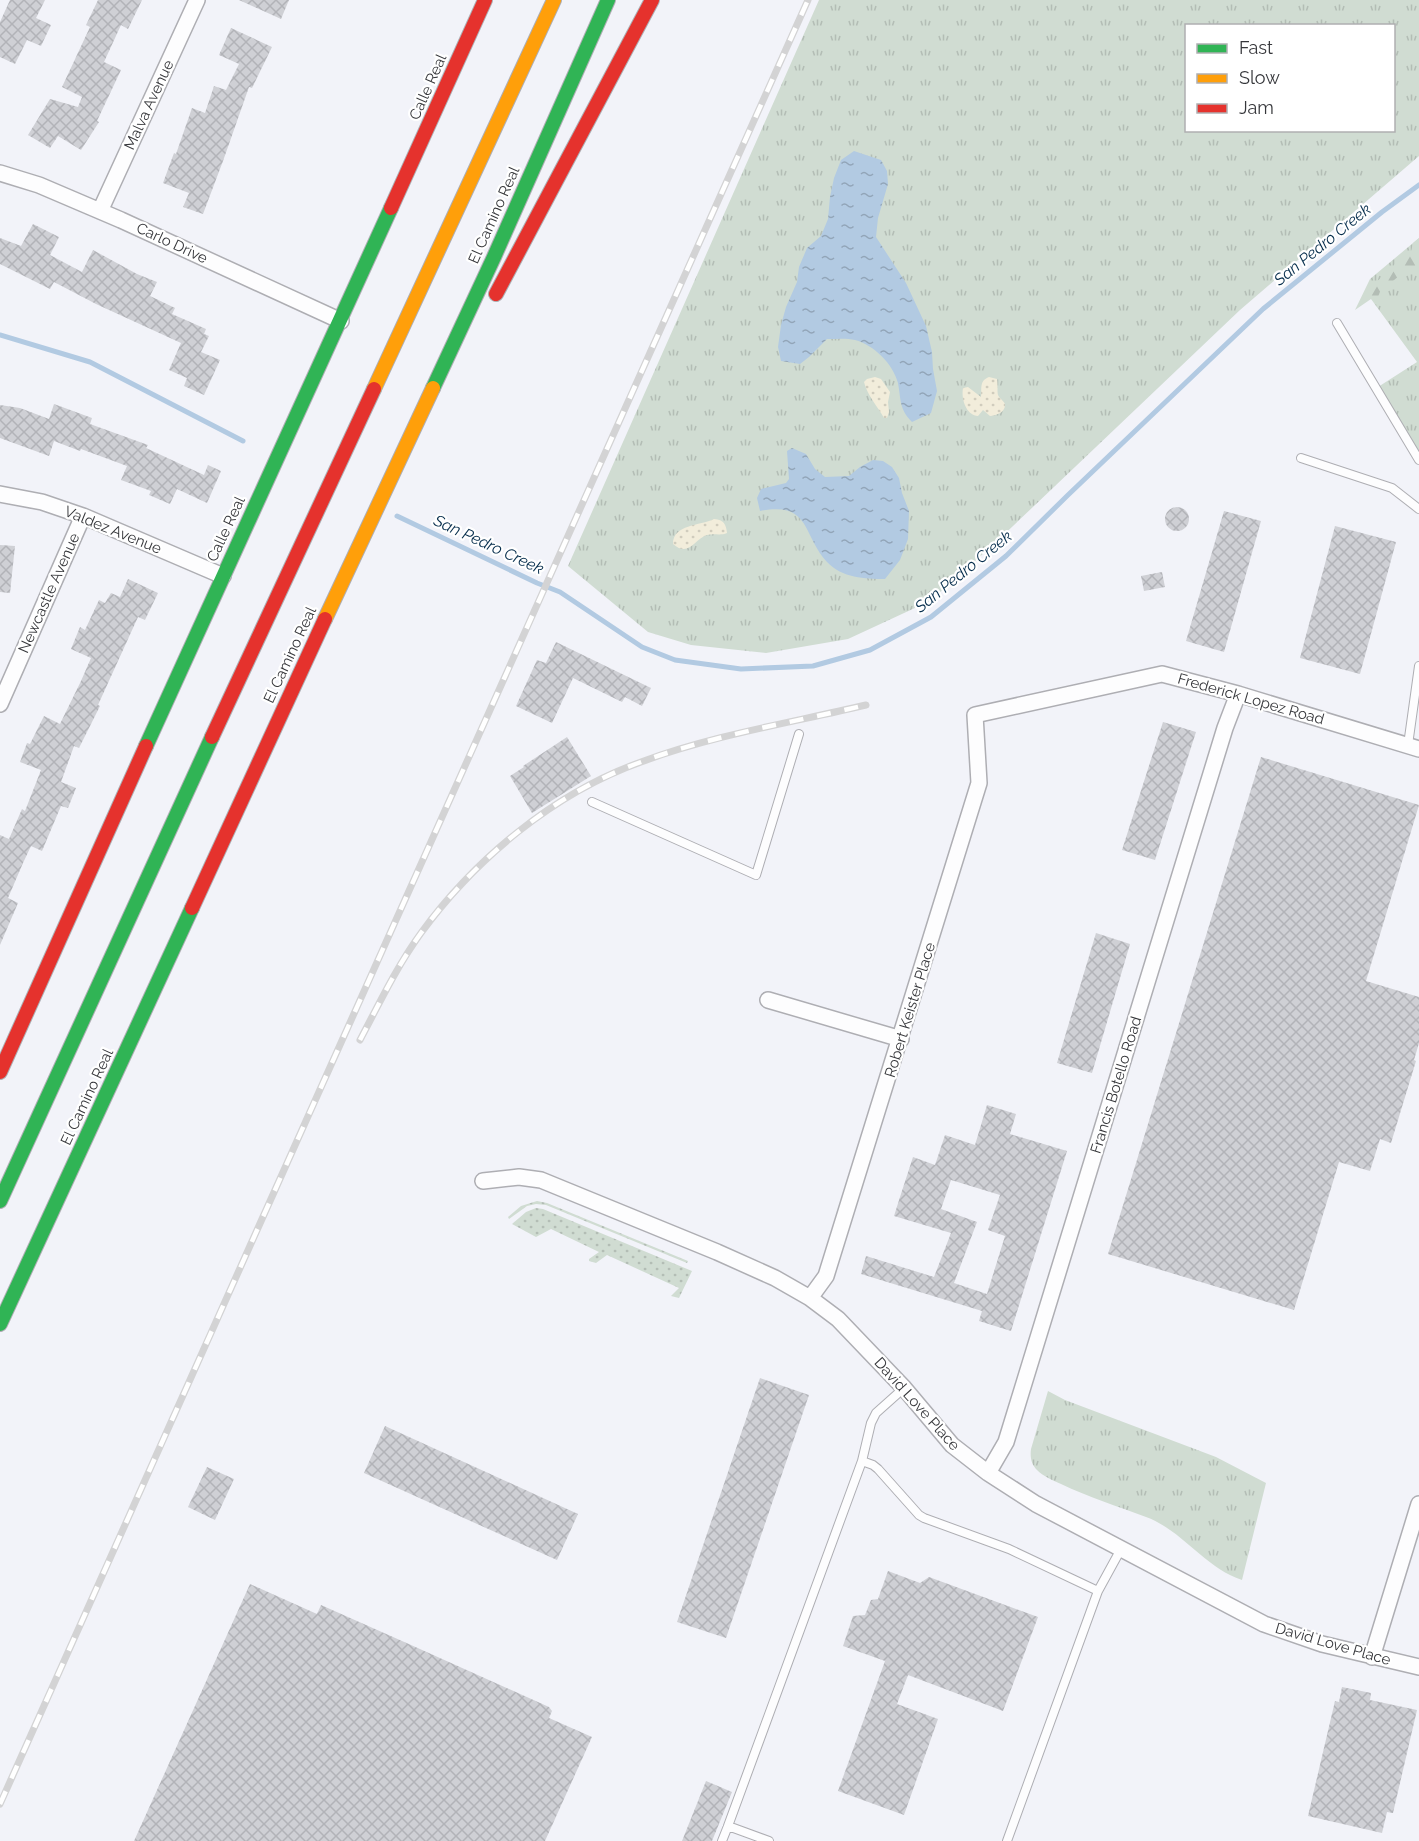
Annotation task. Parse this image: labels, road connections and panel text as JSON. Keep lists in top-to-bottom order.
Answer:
{
  "streets": {
    "main road": ["Calle Real", "El Camino Real"],
    "street": [
      "Malva Avenue",
      "Carlo Drive",
      "Valdez Avenue",
      "Newcastle Avenue",
      "Frederick Lopez Road",
      "Robert Keister Place",
      "Francis Botello Road",
      "David Love Place"
    ]
  },
  "crossings": [
    ["Calle Real", "Carlo Drive"],
    ["Calle Real", "Valdez Avenue"],
    ["Malva Avenue", "Carlo Drive"],
    ["Valdez Avenue", "Newcastle Avenue"],
    ["Frederick Lopez Road", "Robert Keister Place"],
    ["Frederick Lopez Road", "Francis Botello Road"],
    ["Robert Keister Place", "David Love Place"],
    ["Francis Botello Road", "David Love Place"]
  ],
  "water": ["San Pedro Creek"],
  "legend": ["Fast", "Slow", "Jam"]
}
